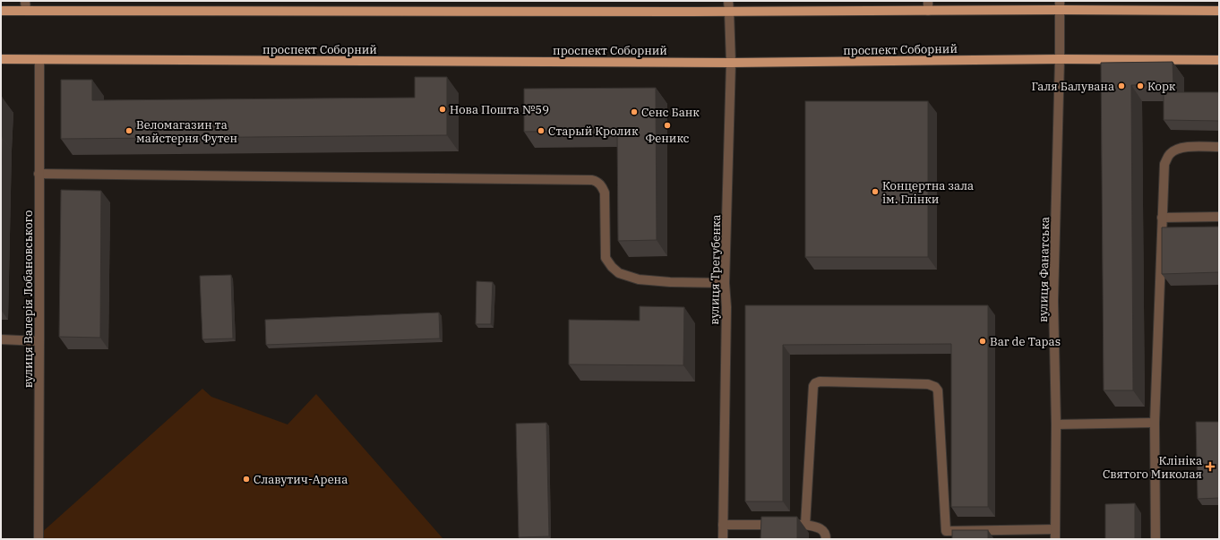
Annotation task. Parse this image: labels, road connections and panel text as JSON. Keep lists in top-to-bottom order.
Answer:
{
  "streets": {
    "main road": ["проспект Соборний"],
    "street": ["вулиця Трегубенка", "вулиця Фанатська", "вулиця Валерія Лобановського"]
  },
  "crossings": [
    ["проспект Соборний", "вулиця Трегубенка"],
    ["проспект Соборний", "вулиця Фанатська"],
    ["проспект Соборний", "вулиця Валерія Лобановського"]
  ],
  "places": {
    "other": [
      "Галя Балувана",
      "Корк",
      "Нова Пошта №59",
      "Сенс Банк",
      "Феникс",
      "Веломагазин та майстерня Футен",
      "Старый Кролик",
      "Концертна зала ім. Глінки",
      "Bar de Tapas",
      "Славутич-Арена"
    ],
    "health": ["Клініка Святого Миколая"]
  }
}
